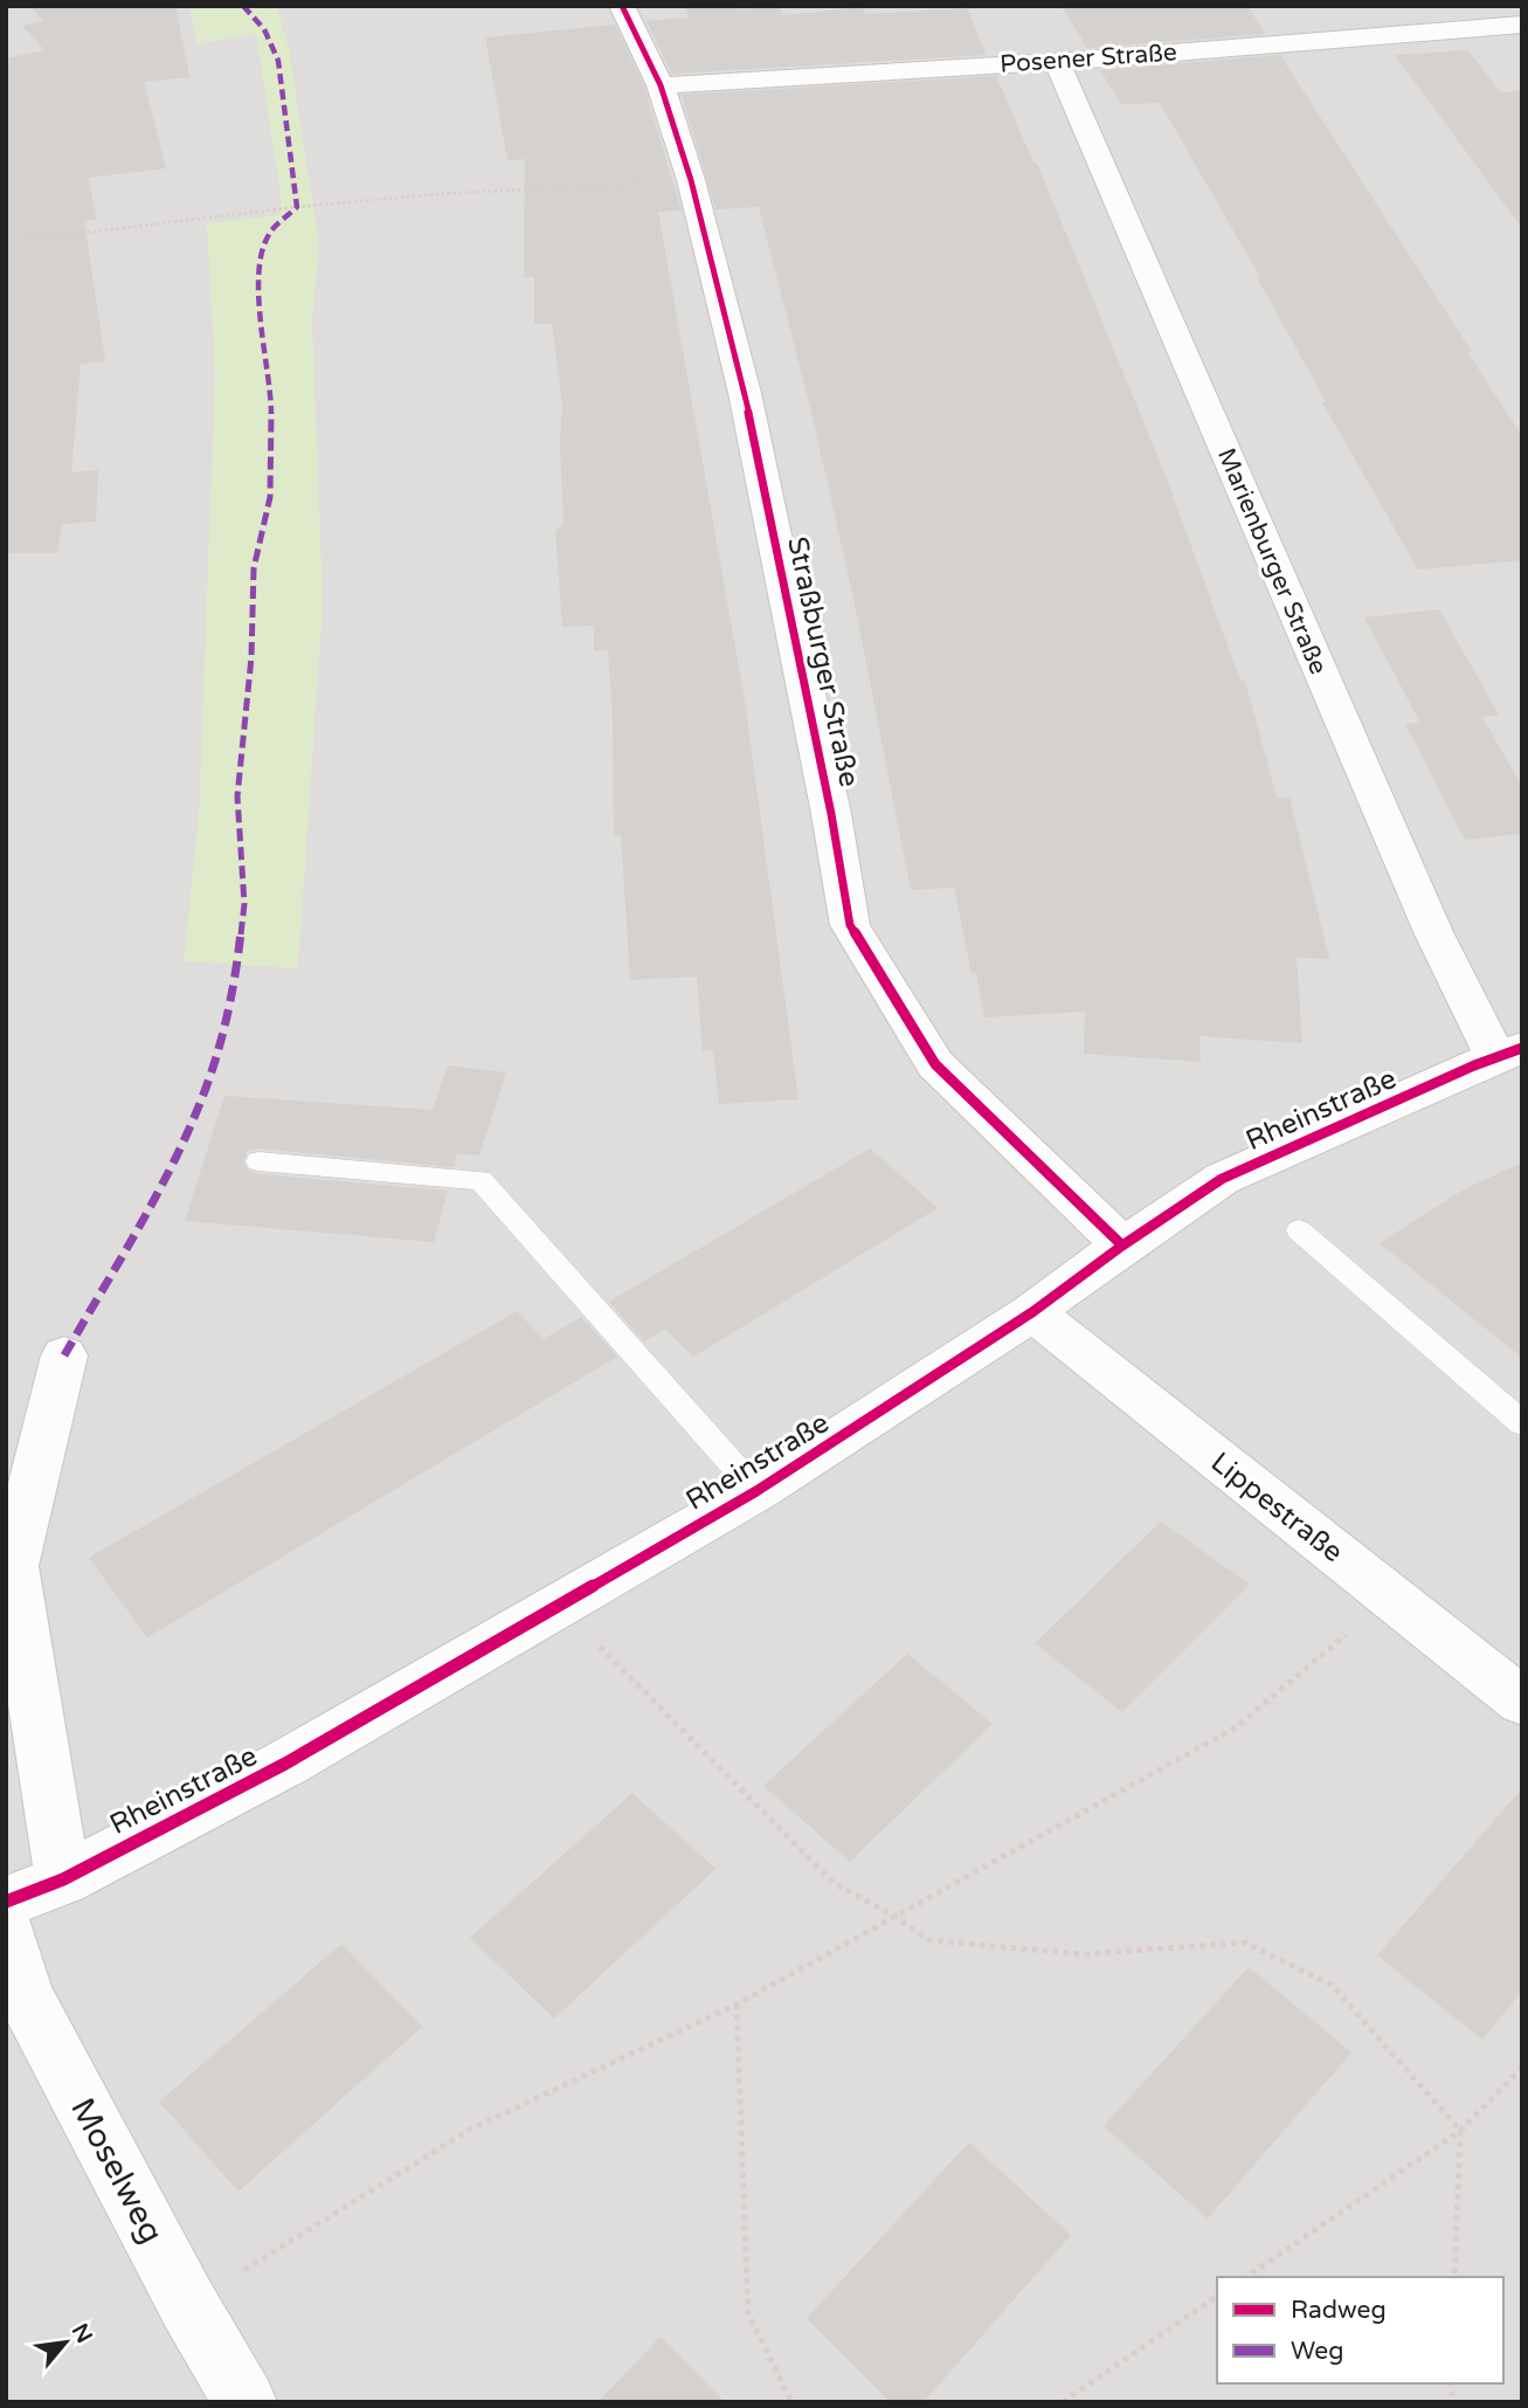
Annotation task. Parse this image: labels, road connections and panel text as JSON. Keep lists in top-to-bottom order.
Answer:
{
  "streets": {
    "street": [
      "Posener Straße",
      "Marienburger Straße",
      "Straßburger Straße",
      "Rheinstraße",
      "Lippestraße",
      "Moselweg"
    ]
  },
  "crossings": [
    ["Posener Straße", "Marienburger Straße"],
    ["Posener Straße", "Straßburger Straße"],
    ["Marienburger Straße", "Rheinstraße"],
    ["Straßburger Straße", "Rheinstraße"],
    ["Rheinstraße", "Lippestraße"]
  ],
  "legend": ["Radweg", "Weg"],
  "north": "top right"
}
